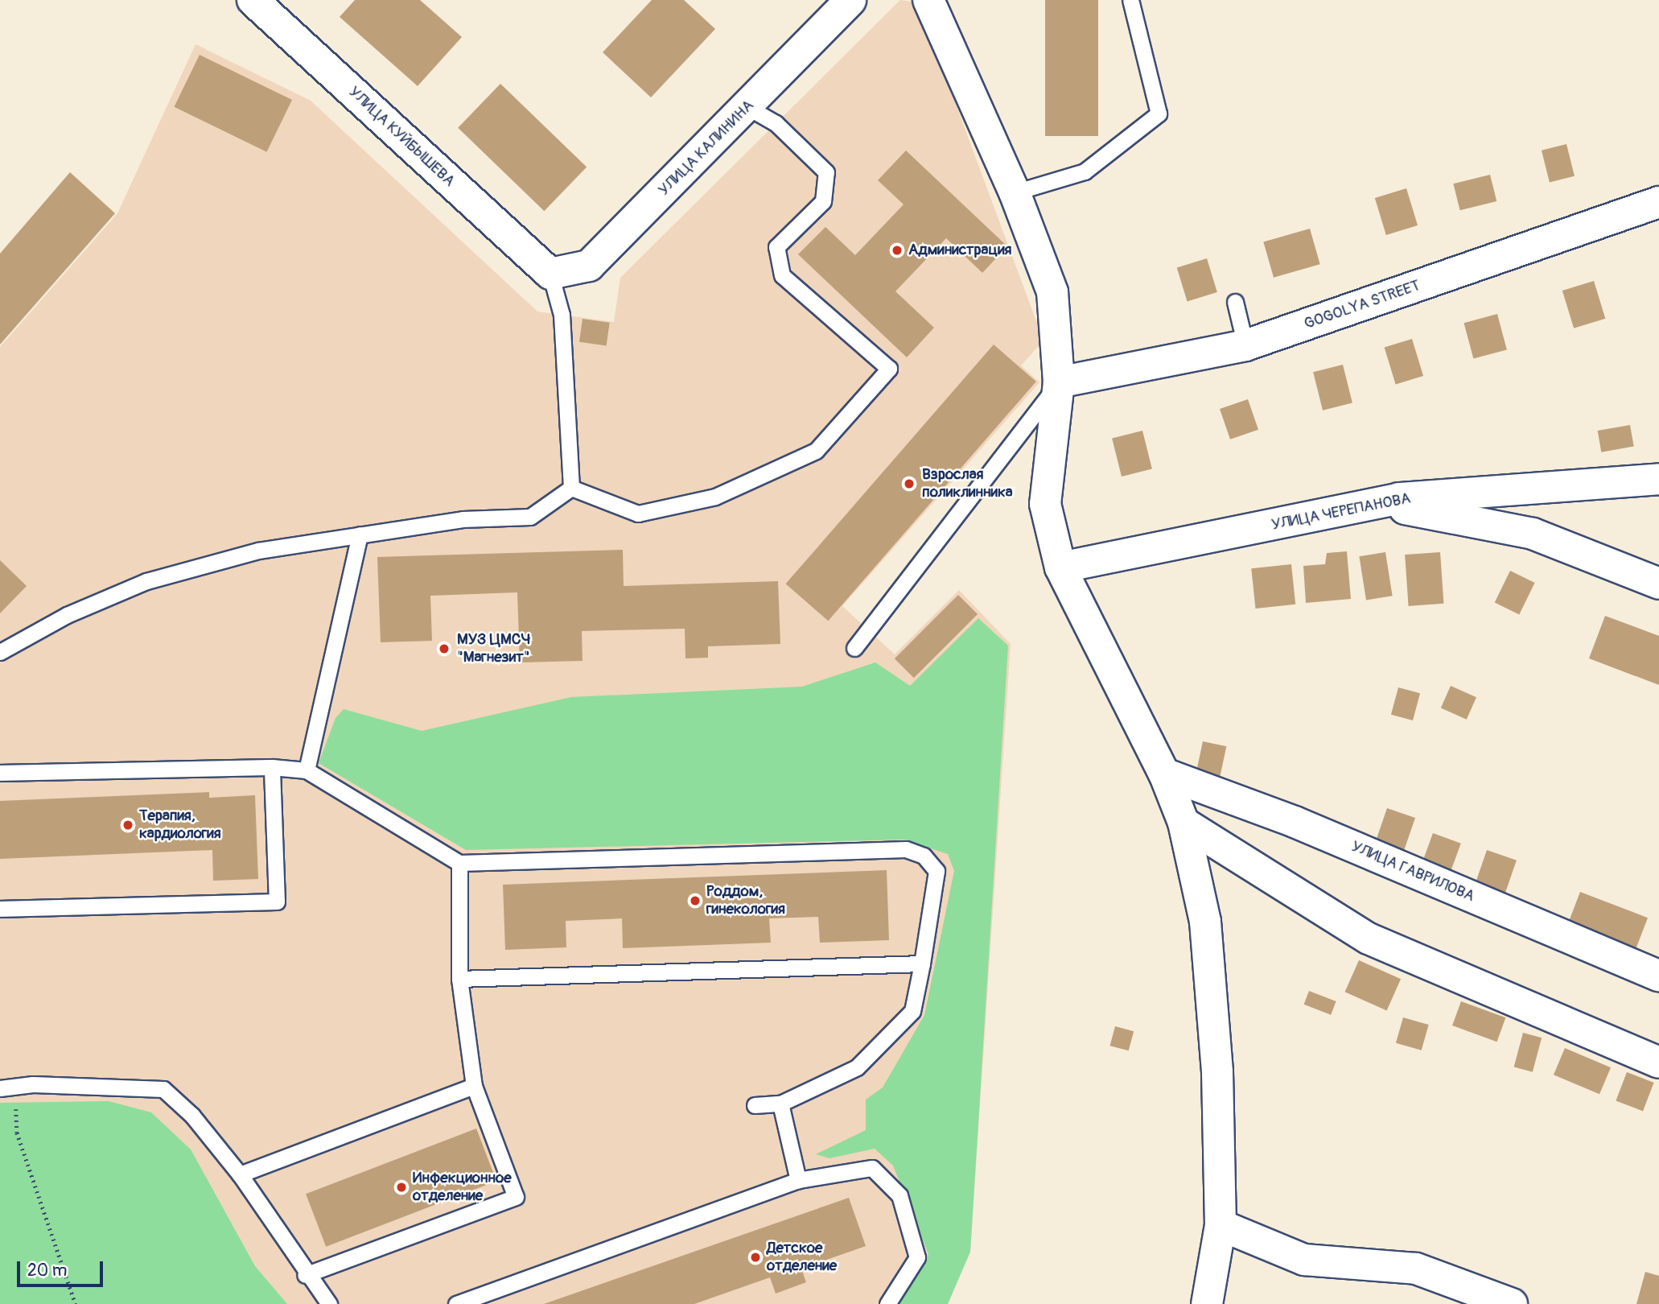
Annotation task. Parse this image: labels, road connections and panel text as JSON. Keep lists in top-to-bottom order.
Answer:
{
  "streets": {
    "street": [
      "УЛИЦА КУЙБЫШЕВА",
      "УЛИЦА КАЛИНИНА",
      "GOGOLYA STREET",
      "УЛИЦА ЧЕРЕПАНОВА",
      "УЛИЦА ГАВРИЛОВА"
    ]
  },
  "crossings": [
    ["УЛИЦА КУЙБЫШЕВА", "УЛИЦА КАЛИНИНА"]
  ],
  "places": [
    "Администрация",
    "Взрослая поликлинника",
    "МУЗ ЦМСЧ \"Магнезит\"",
    "Терапия, кардиология",
    "Роддом, гинекология",
    "Инфекционное отделение",
    "Детское отделение"
  ],
  "scale_bar": "20 m"
}
